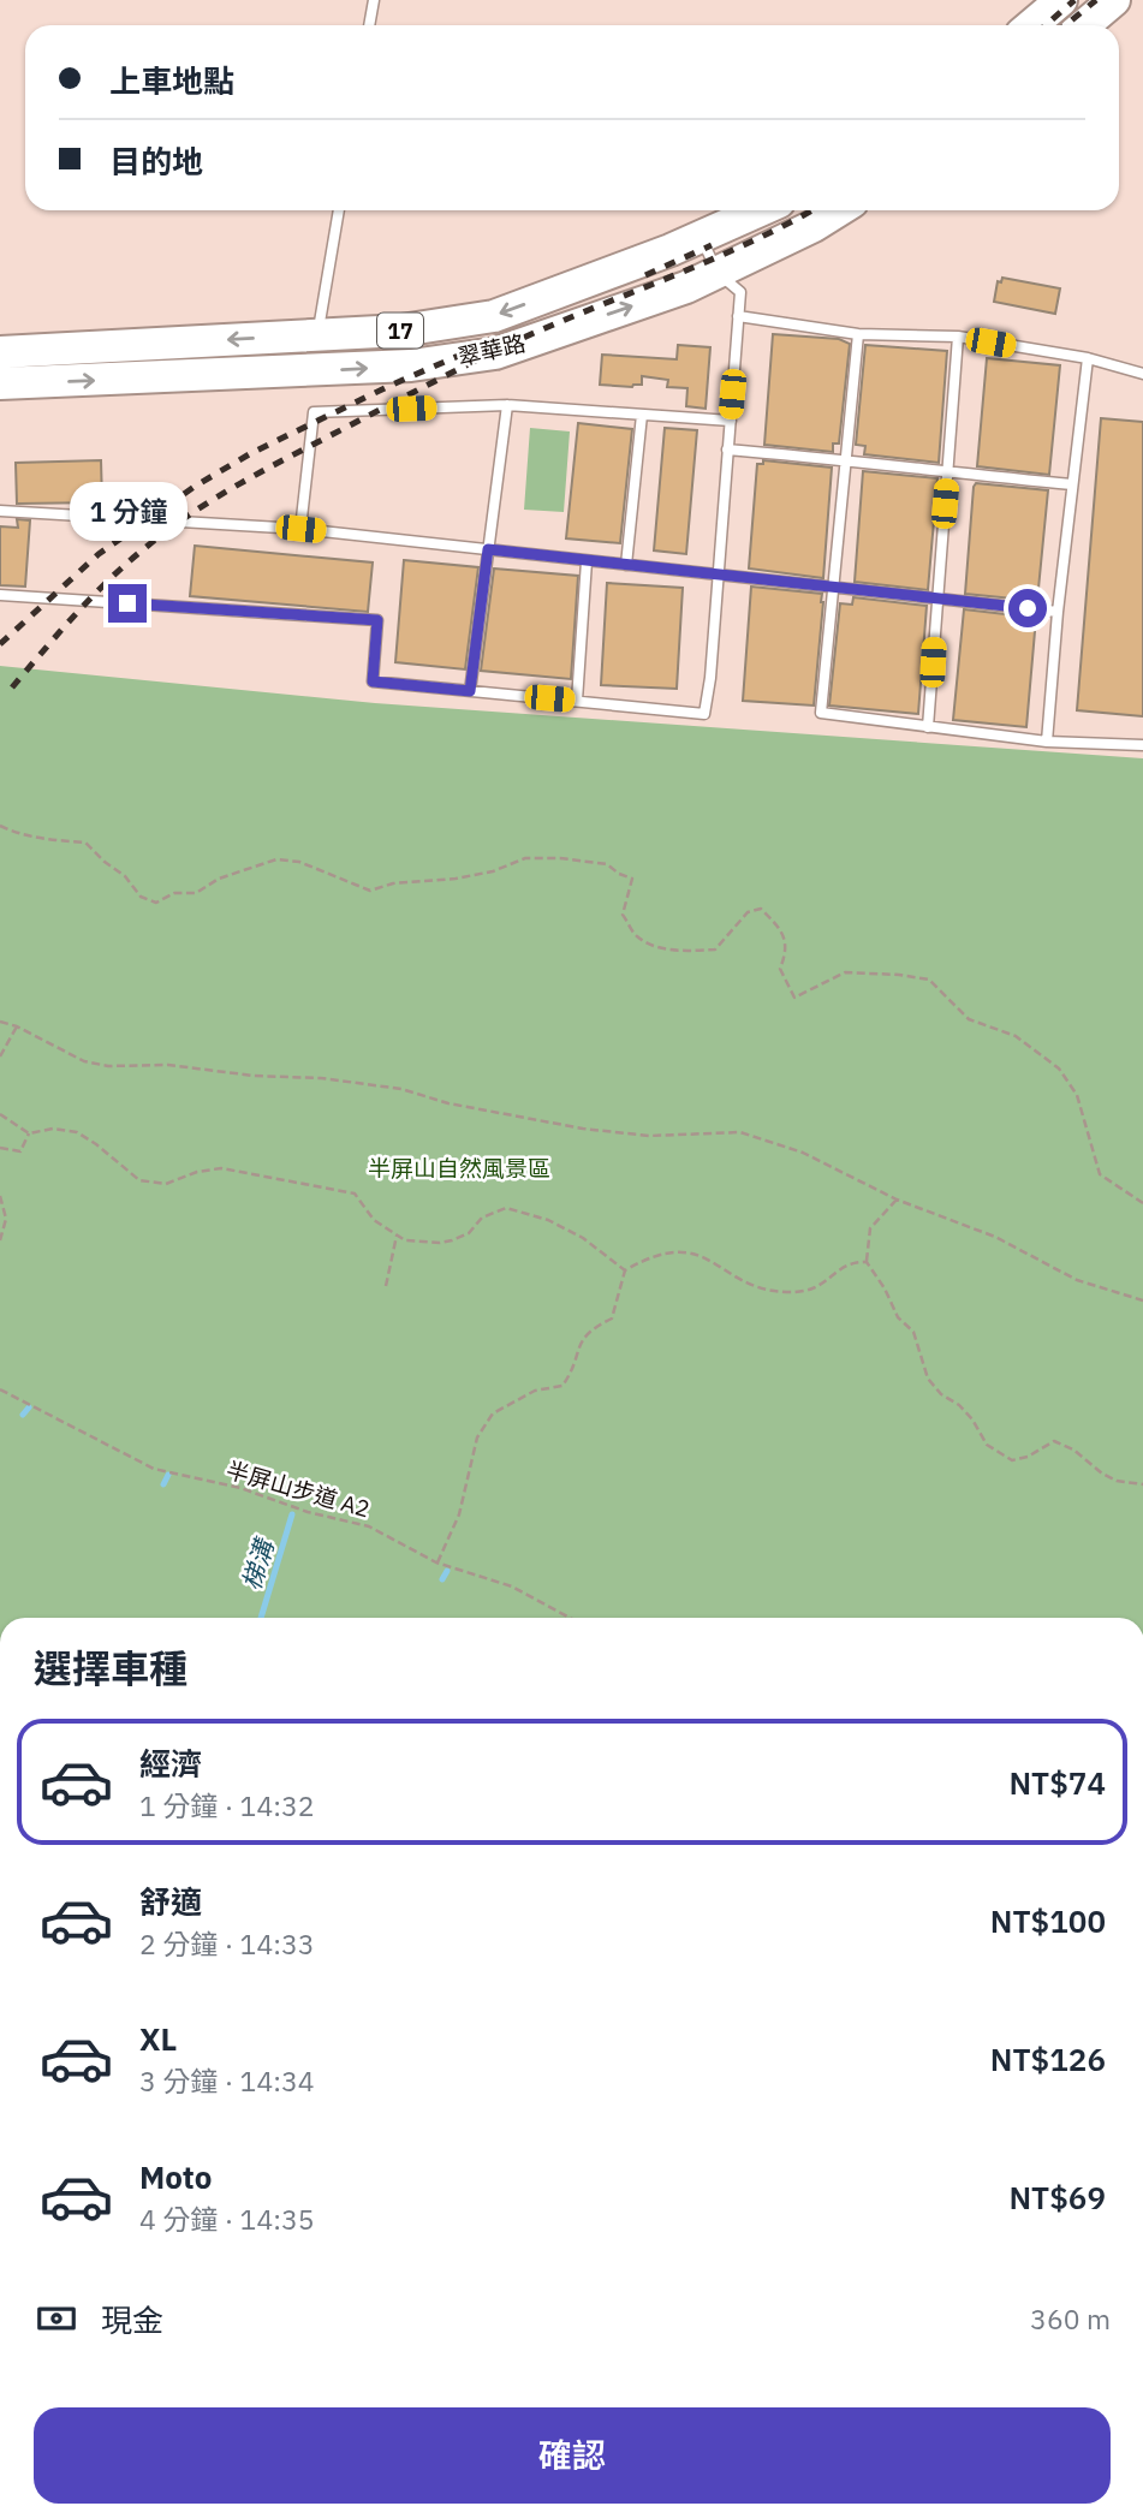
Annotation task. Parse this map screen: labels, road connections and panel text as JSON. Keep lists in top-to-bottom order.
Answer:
{
  "streets": {
    "main road": ["17", "翠華路"],
    "path": ["半屏山步道 A2"]
  },
  "water": ["梯溝"],
  "parks": ["半屏山自然風景區"],
  "page": {
    "banner": ["上車地點", "目的地"],
    "bubble": "1 分鐘",
    "heading": "選擇車種",
    "list": [
      {
        "name": "經濟",
        "note": "1 分鐘 · 14:32",
        "value": "NT$74"
      },
      {
        "name": "舒適",
        "note": "2 分鐘 · 14:33",
        "value": "NT$100"
      },
      {
        "name": "XL",
        "note": "3 分鐘 · 14:34",
        "value": "NT$126"
      },
      {
        "name": "Moto",
        "note": "4 分鐘 · 14:35",
        "value": "NT$69"
      }
    ],
    "pay": ["現金", "360 m"],
    "buttons": "確認"
  }
}
